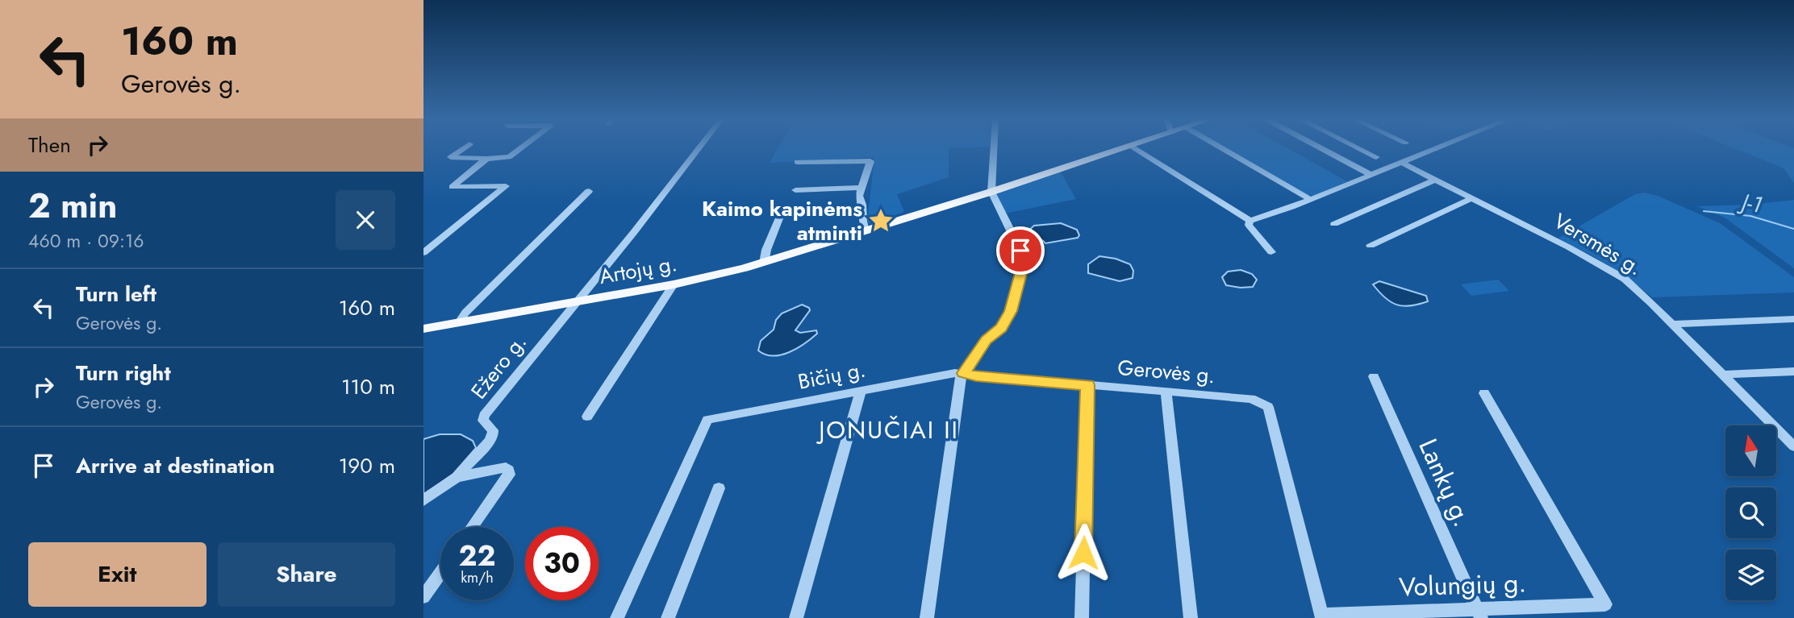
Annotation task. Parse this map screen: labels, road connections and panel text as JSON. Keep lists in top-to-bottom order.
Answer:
{
  "streets": {
    "main road": ["Artojų g."],
    "street": [
      "Versmės g.",
      "Ežero g.",
      "Gerovės g.",
      "Bičių g.",
      "Lankų g.",
      "Volungių g."
    ]
  },
  "crossings": [
    ["Artojų g.", "Ežero g."],
    ["Gerovės g.", "Bičių g."],
    ["Gerovės g.", "Volungių g."],
    ["Lankų g.", "Volungių g."]
  ],
  "districts": ["JONUČIAI II"],
  "water": ["J-1"],
  "places": {
    "place": ["Kaimo kapinėms atminti"]
  },
  "north": "top",
  "page": {
    "turn": ["160 m", "Gerovės g."],
    "then": "Then",
    "heading": ["2 min", "460 m · 09:16"],
    "list": [
      {
        "name": "Turn left",
        "note": "Gerovės g.",
        "value": "160 m"
      },
      {
        "name": "Turn right",
        "note": "Gerovės g.",
        "value": "110 m"
      },
      {
        "name": "Arrive at destination",
        "value": "190 m"
      }
    ],
    "speed": "22 km/h",
    "limit": "30",
    "buttons": ["Exit", "Share"]
  }
}
